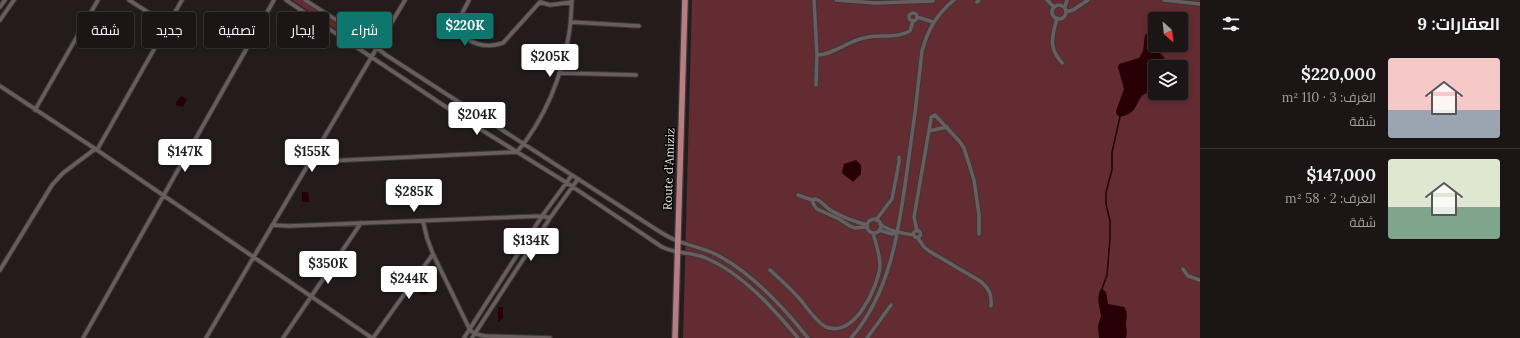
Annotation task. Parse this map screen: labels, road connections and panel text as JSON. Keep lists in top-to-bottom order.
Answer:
{
  "streets": {
    "main road": ["Route d'Amiziz"]
  },
  "north": "bottom right",
  "page": {
    "heading": "العقارات: 9",
    "chip": [
      "شراء",
      "إيجار",
      "تصفية",
      "جديد",
      "شقة"
    ],
    "price": [
      "$220K",
      "$205K",
      "$204K",
      "$147K",
      "$155K",
      "$285K",
      "$134K",
      "$350K",
      "$244K"
    ],
    "list": [
      {
        "name": "$220,000",
        "note": "الغرف: 3 · 110 m² · شقة"
      },
      {
        "name": "$147,000",
        "note": "الغرف: 2 · 58 m² · شقة"
      }
    ]
  }
}
